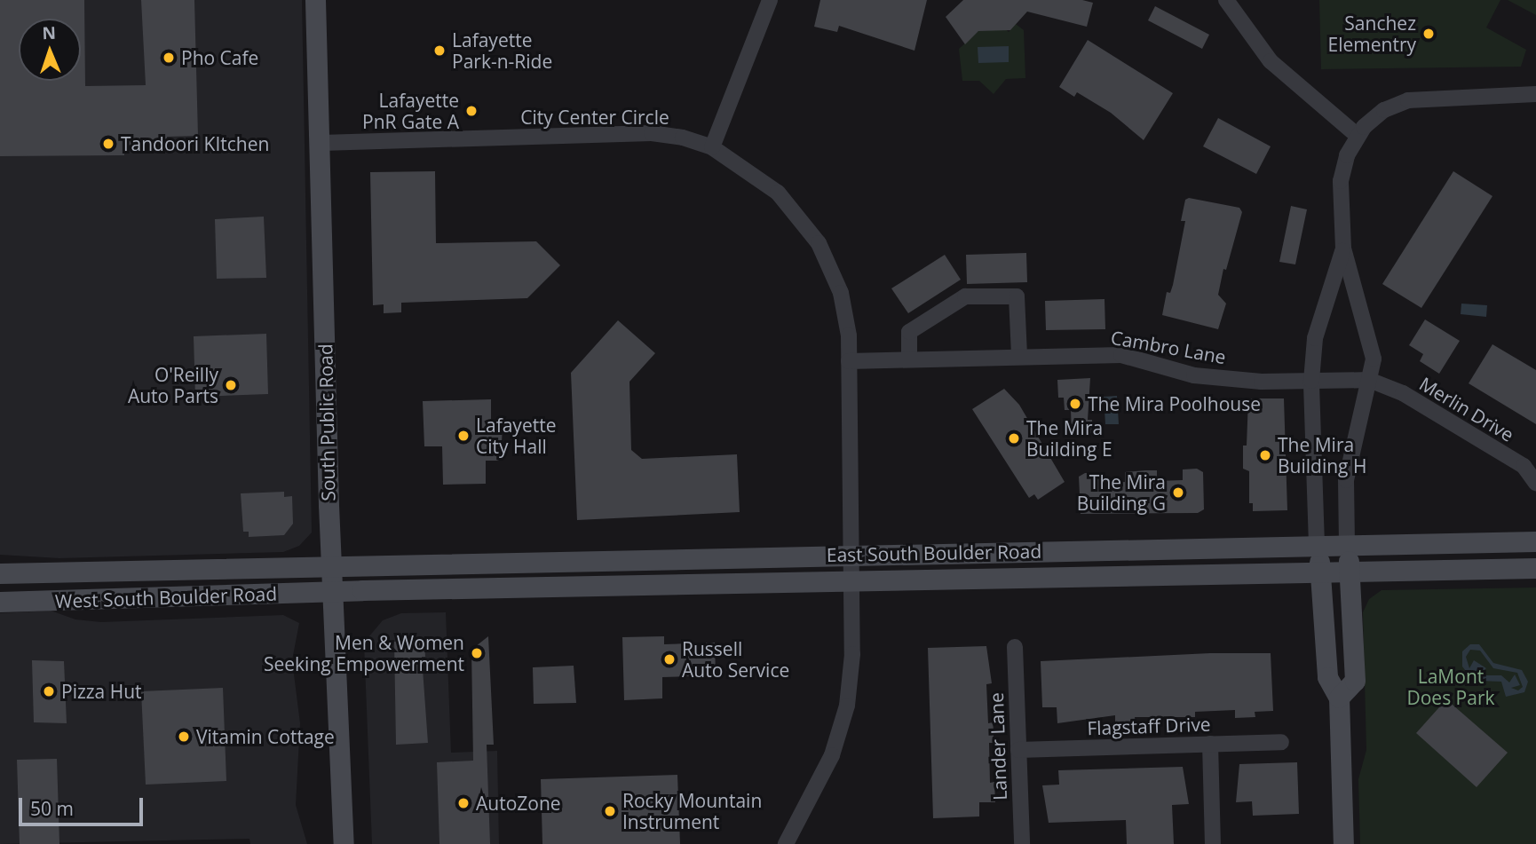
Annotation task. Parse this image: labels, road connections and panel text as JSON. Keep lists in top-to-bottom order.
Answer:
{
  "streets": {
    "main road": ["South Public Road", "East South Boulder Road", "West South Boulder Road"],
    "street": [
      "City Center Circle",
      "Cambro Lane",
      "Merlin Drive",
      "Flagstaff Drive",
      "Lander Lane"
    ]
  },
  "crossings": [
    ["City Center Circle", "Cambro Lane"],
    ["City Center Circle", "South Public Road"],
    ["City Center Circle", "East South Boulder Road"],
    ["Cambro Lane", "Merlin Drive"],
    ["South Public Road", "East South Boulder Road"],
    ["South Public Road", "West South Boulder Road"],
    ["East South Boulder Road", "West South Boulder Road"],
    ["Flagstaff Drive", "Lander Lane"]
  ],
  "parks": ["LaMont Does Park"],
  "places": [
    "Sanchez Elementry",
    "Lafayette Park-n-Ride",
    "Pho Cafe",
    "Lafayette PnR Gate A",
    "Tandoori KItchen",
    "O'Reilly Auto Parts",
    "The Mira Poolhouse",
    "Lafayette City Hall",
    "The Mira Building E",
    "The Mira Building H",
    "The Mira Building G",
    "Men & Women Seeking Empowerment",
    "Russell Auto Service",
    "Pizza Hut",
    "Vitamin Cottage",
    "AutoZone",
    "Rocky Mountain Instrument"
  ],
  "scale_bar": "50 m",
  "north": "top"
}
